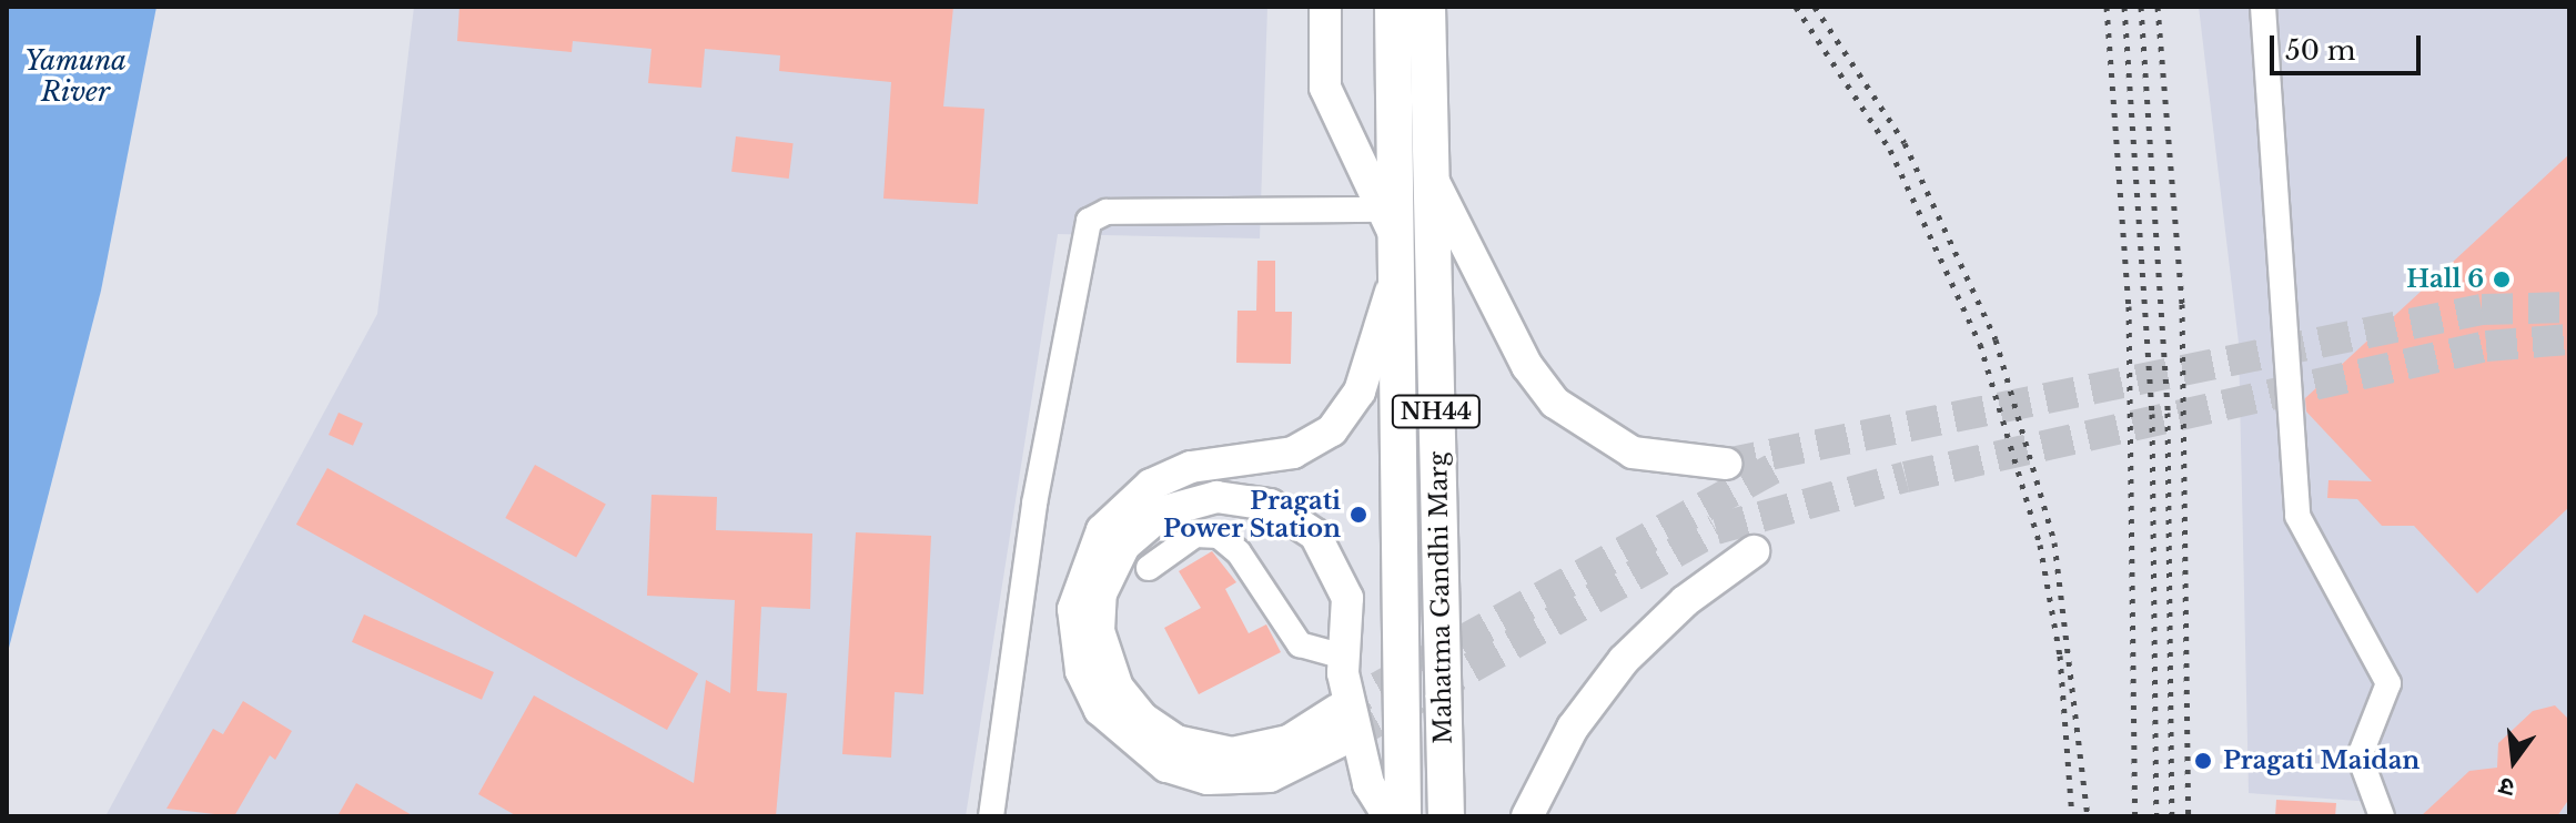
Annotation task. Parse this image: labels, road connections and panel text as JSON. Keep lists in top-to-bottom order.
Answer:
{
  "streets": {
    "highway": ["NH44", "Mahatma Gandhi Marg"]
  },
  "water": ["Yamuna River"],
  "places": ["Hall 6", "Pragati Power Station", "Pragati Maidan"],
  "scale_bar": "50 m",
  "north": "bottom"
}
